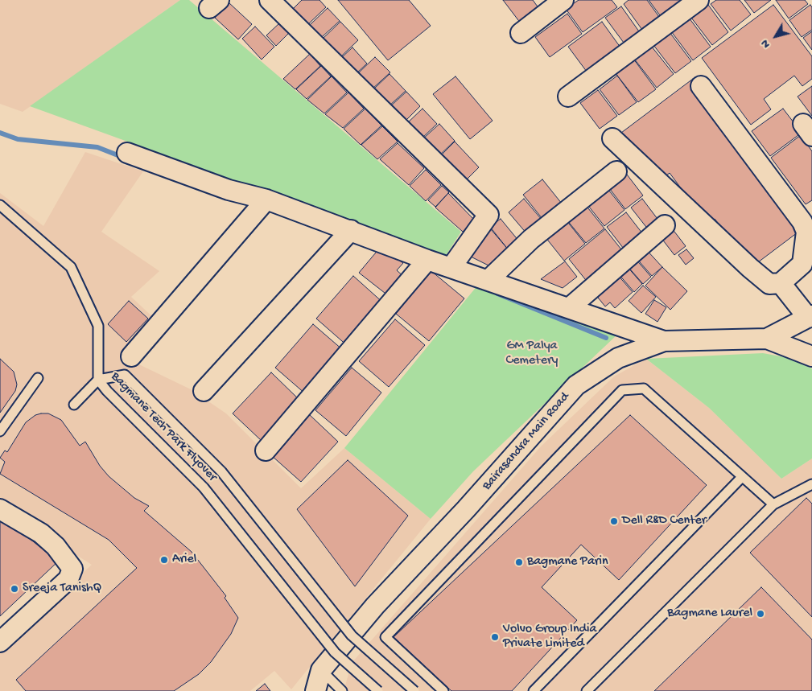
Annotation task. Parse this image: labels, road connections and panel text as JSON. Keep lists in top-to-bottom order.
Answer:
{
  "streets": {
    "street": ["Bairasandra Main Road"],
    "lane": ["Bagmane Tech Park Flyover"]
  },
  "parks": ["GM Palya Cemetery"],
  "places": [
    "Dell R&D Center",
    "Ariel",
    "Bagmane Parin",
    "Sreeja TanishQ",
    "Bagmane Laurel",
    "Volvo Group India Private Limited"
  ],
  "north": "bottom left"
}
